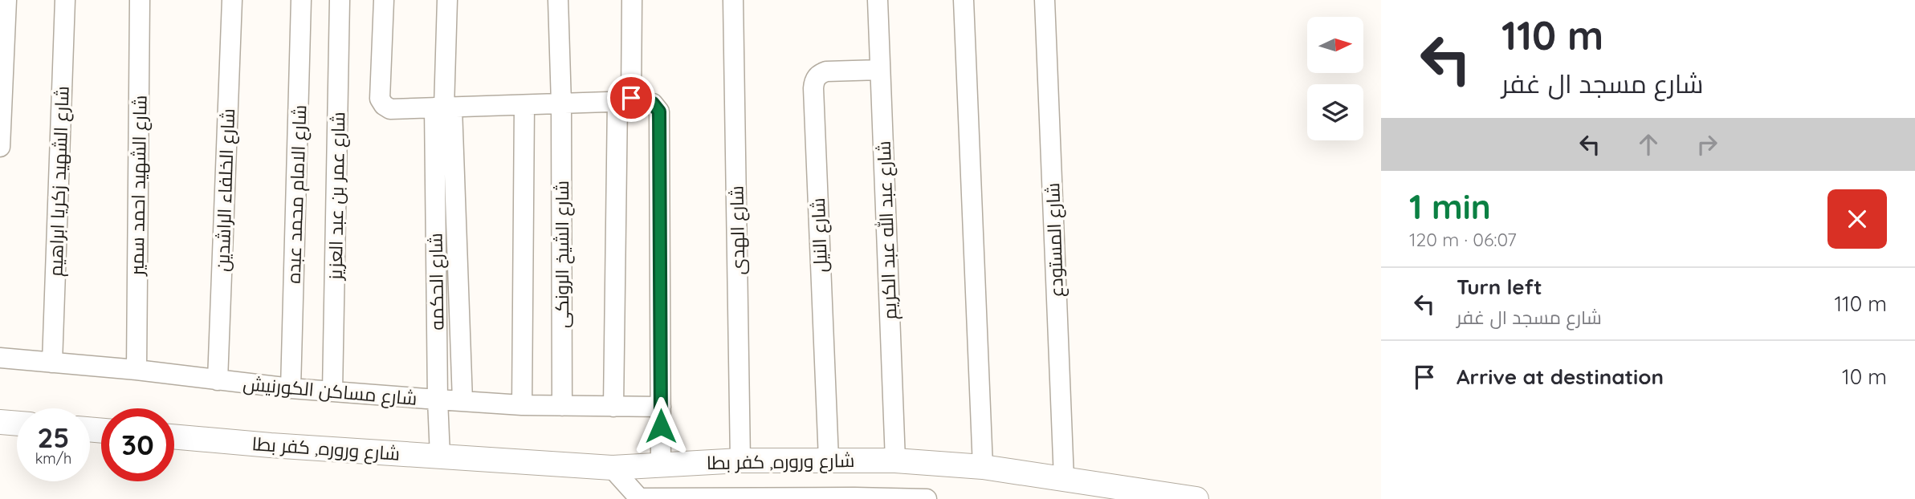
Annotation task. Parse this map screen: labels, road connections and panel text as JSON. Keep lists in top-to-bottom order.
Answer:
{
  "streets": {
    "street": [
      "شارع الشهيد زكريا ابراهيم",
      "شارع الشهيد احمد سمير",
      "شارع الخلفاء الراشدين",
      "شارع الامام محمد عبده",
      "شارع عمر بن عبد العزيز",
      "شارع الهدى",
      "شارع عبد الله عبد الكريم",
      "شارع النيل",
      "شارع المستودع",
      "شارع الشيخ الرونكى",
      "شارع الحكمه",
      "شارع مساكن الكورنيش",
      "شارع وروره, كفر بطا"
    ]
  },
  "crossings": [
    ["شارع الشهيد زكريا ابراهيم", "شارع مساكن الكورنيش"],
    ["شارع الشهيد احمد سمير", "شارع مساكن الكورنيش"],
    ["شارع الخلفاء الراشدين", "شارع مساكن الكورنيش"],
    ["شارع الامام محمد عبده", "شارع مساكن الكورنيش"],
    ["شارع عمر بن عبد العزيز", "شارع مساكن الكورنيش"],
    ["شارع الهدى", "شارع وروره, كفر بطا"],
    ["شارع عبد الله عبد الكريم", "شارع النيل"],
    ["شارع عبد الله عبد الكريم", "شارع وروره, كفر بطا"],
    ["شارع النيل", "شارع وروره, كفر بطا"],
    ["شارع المستودع", "شارع وروره, كفر بطا"],
    ["شارع الشيخ الرونكى", "شارع مساكن الكورنيش"],
    ["شارع الحكمه", "شارع مساكن الكورنيش"],
    ["شارع الحكمه", "شارع وروره, كفر بطا"]
  ],
  "north": "right",
  "page": {
    "turn": ["110 m", "شارع مسجد ال غفر"],
    "heading": ["1 min", "120 m · 06:07"],
    "list": [
      {
        "name": "Turn left",
        "note": "شارع مسجد ال غفر",
        "value": "110 m"
      },
      {
        "name": "Arrive at destination",
        "value": "10 m"
      }
    ],
    "speed": "25 km/h",
    "limit": "30"
  }
}
